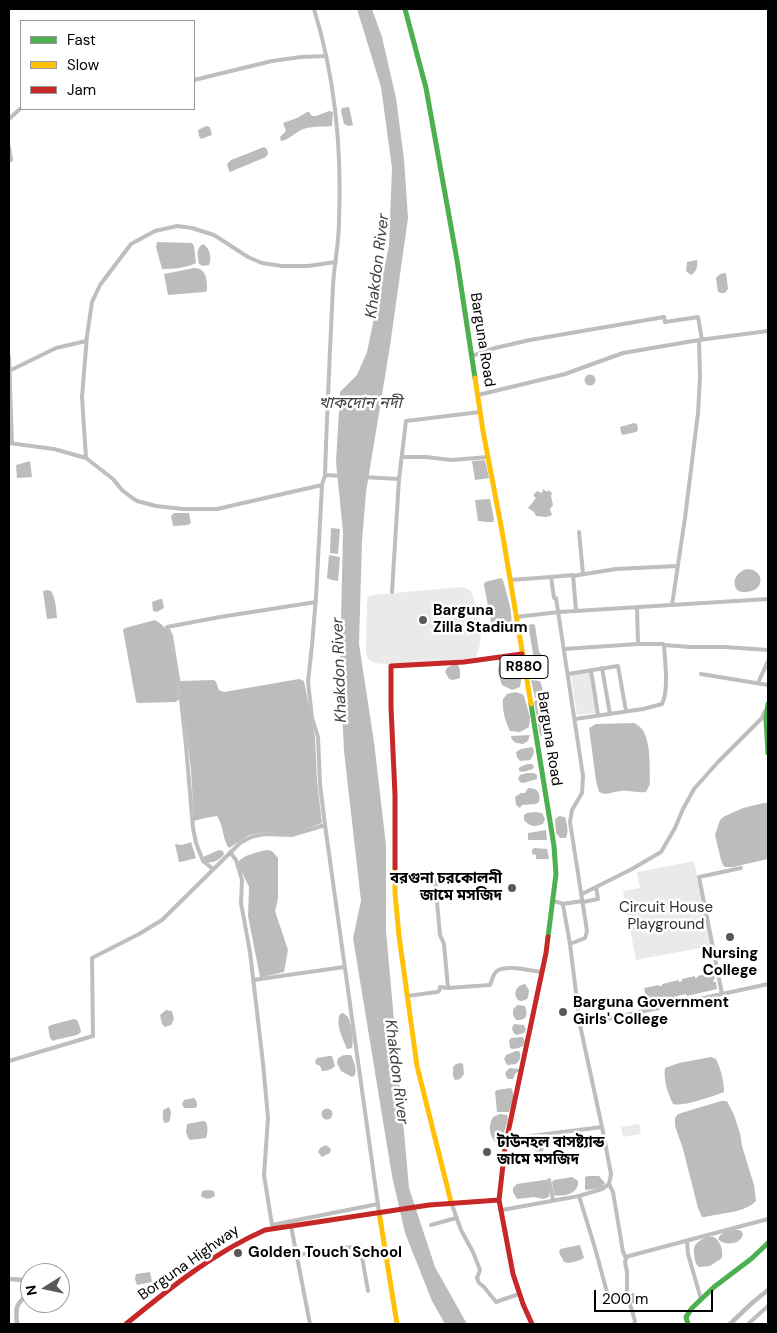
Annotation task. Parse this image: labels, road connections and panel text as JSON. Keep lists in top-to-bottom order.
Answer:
{
  "streets": {
    "main road": ["Barguna Road", "R880", "Borguna Highway"]
  },
  "crossings": [
    ["Barguna Road", "Borguna Highway"]
  ],
  "water": ["Khakdon River", "খাকদোন নদী"],
  "parks": ["Circuit House Playground"],
  "places": [
    "Barguna Zilla Stadium",
    "বরগুনা চরকোলনী জামে মসজিদ",
    "Nursing College",
    "Barguna Government Girls' College",
    "টাউনহল বাসষ্ট্যান্ড জামে মসজিদ",
    "Golden Touch School"
  ],
  "legend": ["Fast", "Slow", "Jam"],
  "scale_bar": "200 m",
  "north": "left"
}
